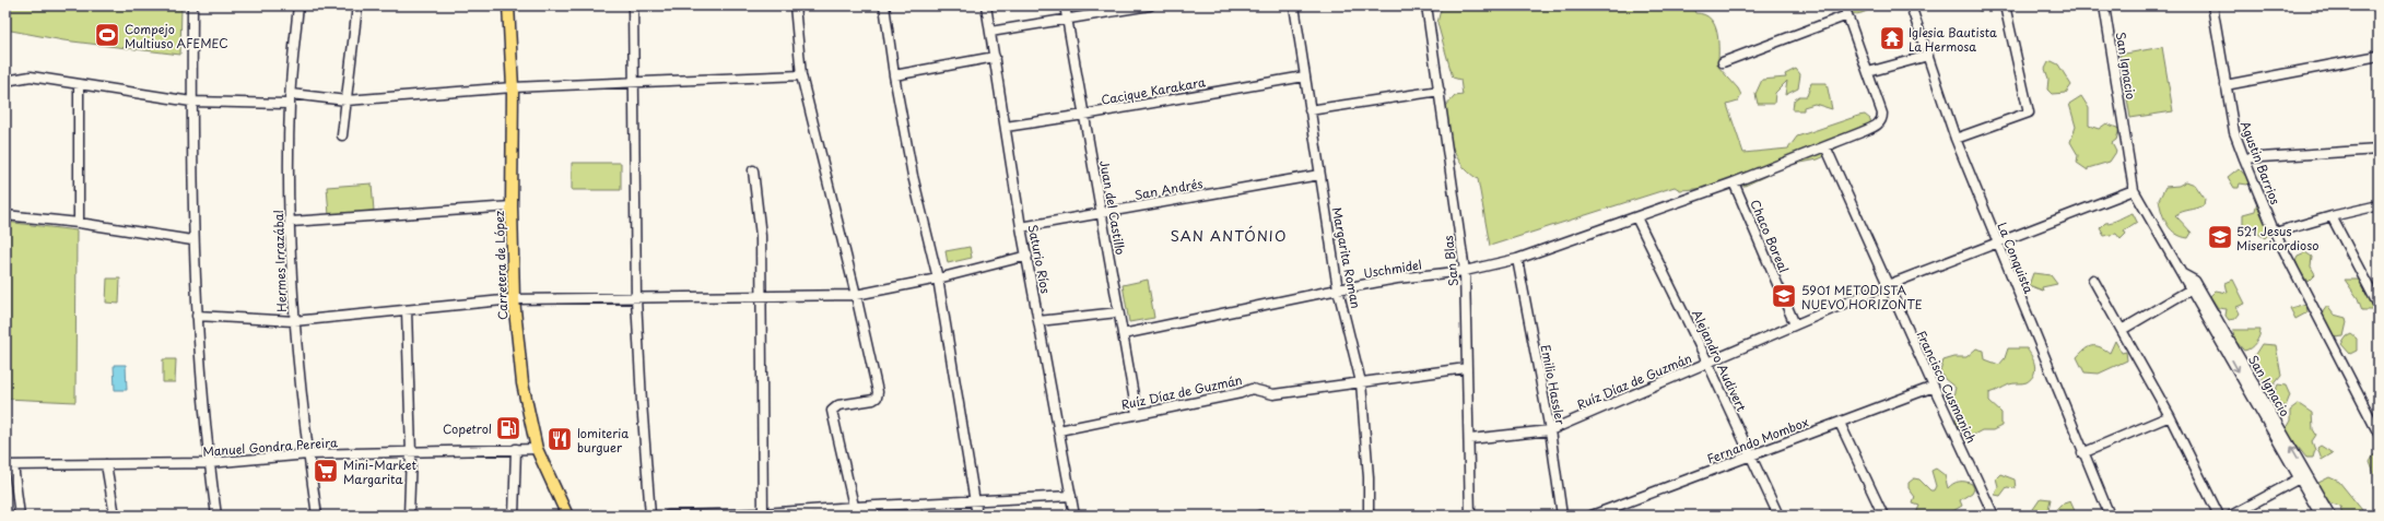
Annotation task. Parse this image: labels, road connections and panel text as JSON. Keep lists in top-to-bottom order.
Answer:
{
  "streets": {
    "main road": ["Carretera de López"],
    "street": [
      "San Ignacio",
      "Cacique Karakara",
      "Agustin Barrios",
      "San Andrés",
      "Juan del Castillo",
      "Chaco Boreal",
      "Margarita Roman",
      "La Conquista",
      "Saturio Ríos",
      "Hermes Irrazábal",
      "San Blas",
      "Uschmidel",
      "Alejandro Audivert",
      "Ruíz Díaz de Guzmán",
      "Emilio Hassler",
      "Francisco Cusmanich",
      "Fernando Mombox",
      "Manuel Gondra Pereira"
    ]
  },
  "crossings": [
    ["San Ignacio", "Ruíz Díaz de Guzmán"],
    ["Cacique Karakara", "Juan del Castillo"],
    ["Cacique Karakara", "Margarita Roman"],
    ["Cacique Karakara", "Saturio Ríos"],
    ["San Andrés", "Juan del Castillo"],
    ["San Andrés", "Margarita Roman"],
    ["San Andrés", "Saturio Ríos"],
    ["Juan del Castillo", "Uschmidel"],
    ["Juan del Castillo", "Ruíz Díaz de Guzmán"],
    ["Chaco Boreal", "Uschmidel"],
    ["Chaco Boreal", "Ruíz Díaz de Guzmán"],
    ["Margarita Roman", "Uschmidel"],
    ["Margarita Roman", "Ruíz Díaz de Guzmán"],
    ["La Conquista", "Ruíz Díaz de Guzmán"],
    ["Saturio Ríos", "Ruíz Díaz de Guzmán"],
    ["Hermes Irrazábal", "Manuel Gondra Pereira"],
    ["San Blas", "Uschmidel"],
    ["San Blas", "Ruíz Díaz de Guzmán"],
    ["Carretera de López", "Manuel Gondra Pereira"],
    ["Uschmidel", "Alejandro Audivert"],
    ["Uschmidel", "Emilio Hassler"],
    ["Uschmidel", "Francisco Cusmanich"],
    ["Alejandro Audivert", "Ruíz Díaz de Guzmán"],
    ["Alejandro Audivert", "Fernando Mombox"],
    ["Ruíz Díaz de Guzmán", "Emilio Hassler"],
    ["Ruíz Díaz de Guzmán", "Francisco Cusmanich"],
    ["Francisco Cusmanich", "Fernando Mombox"]
  ],
  "districts": ["SAN ANTÓNIO"],
  "places": {
    "sports": ["Compejo Multiuso AFEMEC"],
    "temple": ["Iglesia Bautista La Hermosa"],
    "school or university": ["521 Jesus Misericordioso", "5901 METODISTA NUEVO HORIZONTE"],
    "fuel station": ["Copetrol"],
    "restaurant": ["lomiteria burguer"],
    "supermarket": ["Mini-Market Margarita"]
  }
}
